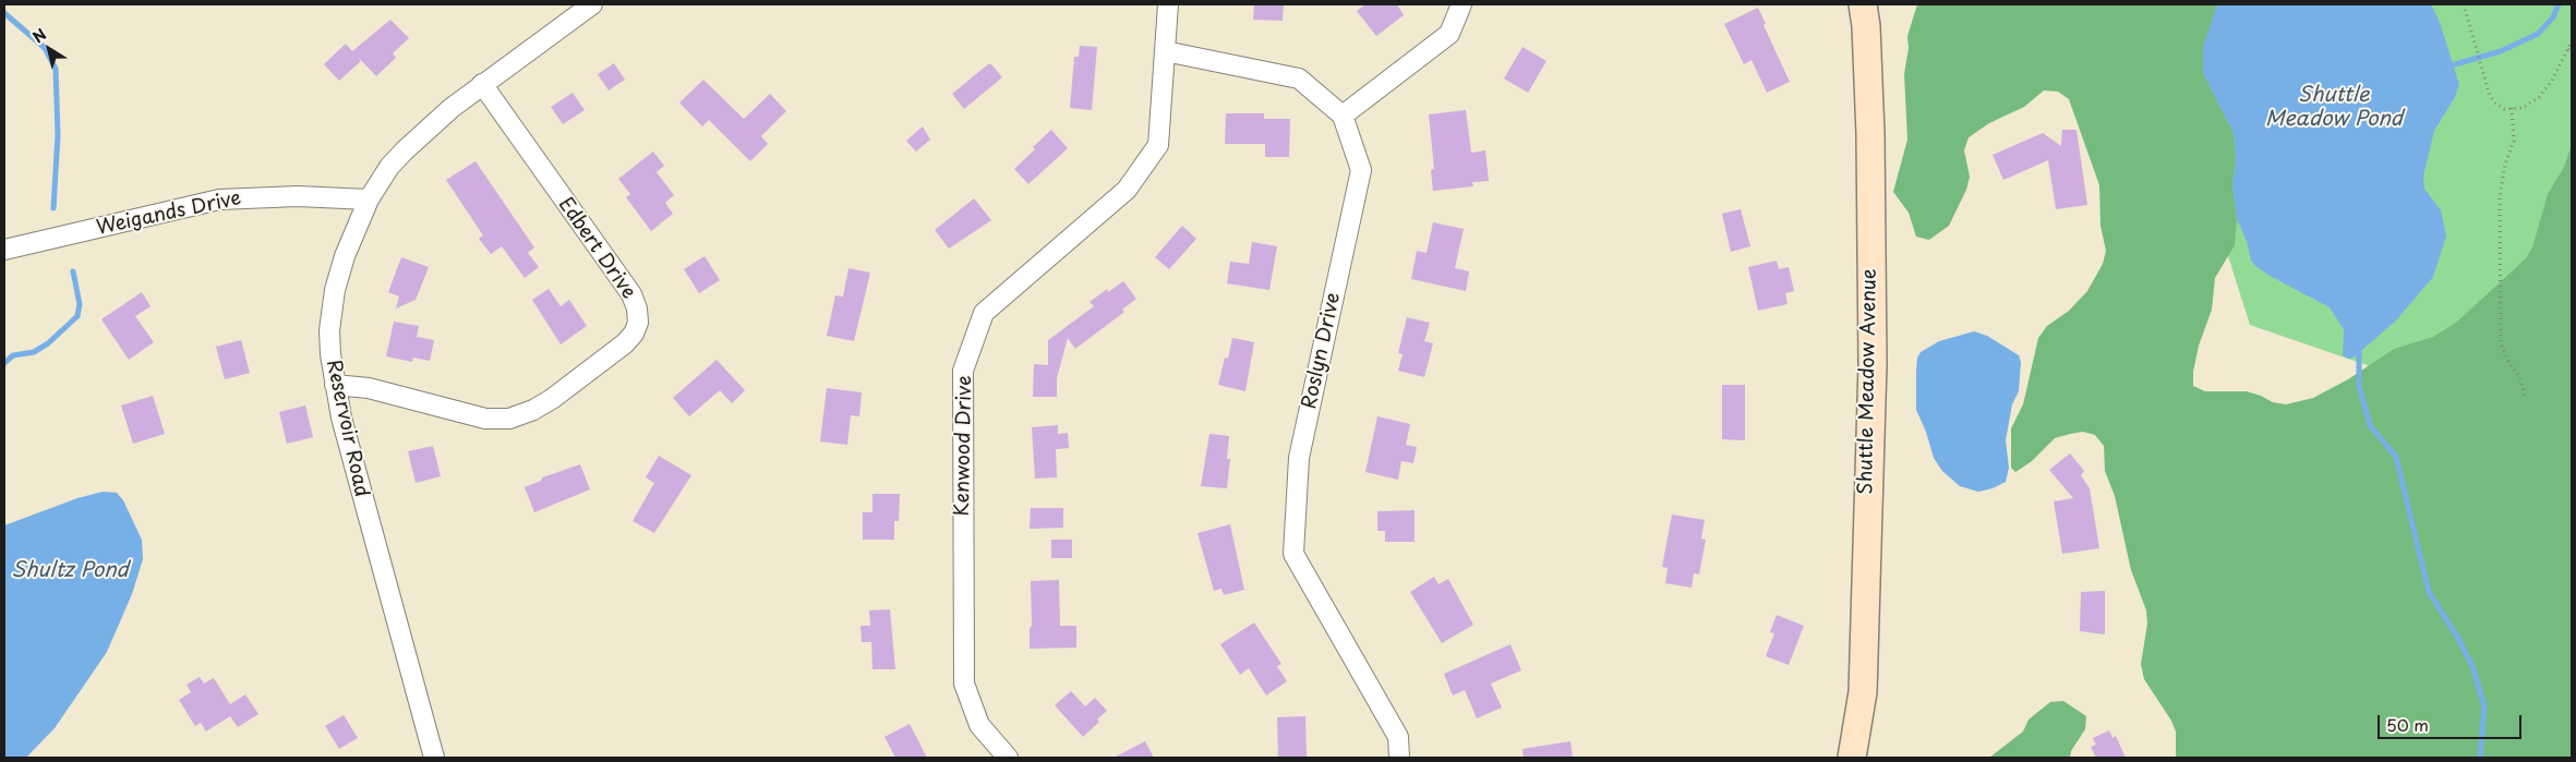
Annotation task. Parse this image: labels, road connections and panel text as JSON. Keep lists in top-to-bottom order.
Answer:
{
  "streets": {
    "street": [
      "Weigands Drive",
      "Edbert Drive",
      "Roslyn Drive",
      "Shuttle Meadow Avenue",
      "Reservoir Road",
      "Kenwood Drive"
    ]
  },
  "crossings": [
    ["Weigands Drive", "Reservoir Road"],
    ["Edbert Drive", "Reservoir Road"]
  ],
  "water": ["Shuttle Meadow Pond", "Shultz Pond"],
  "scale_bar": "50 m",
  "north": "top left"
}
